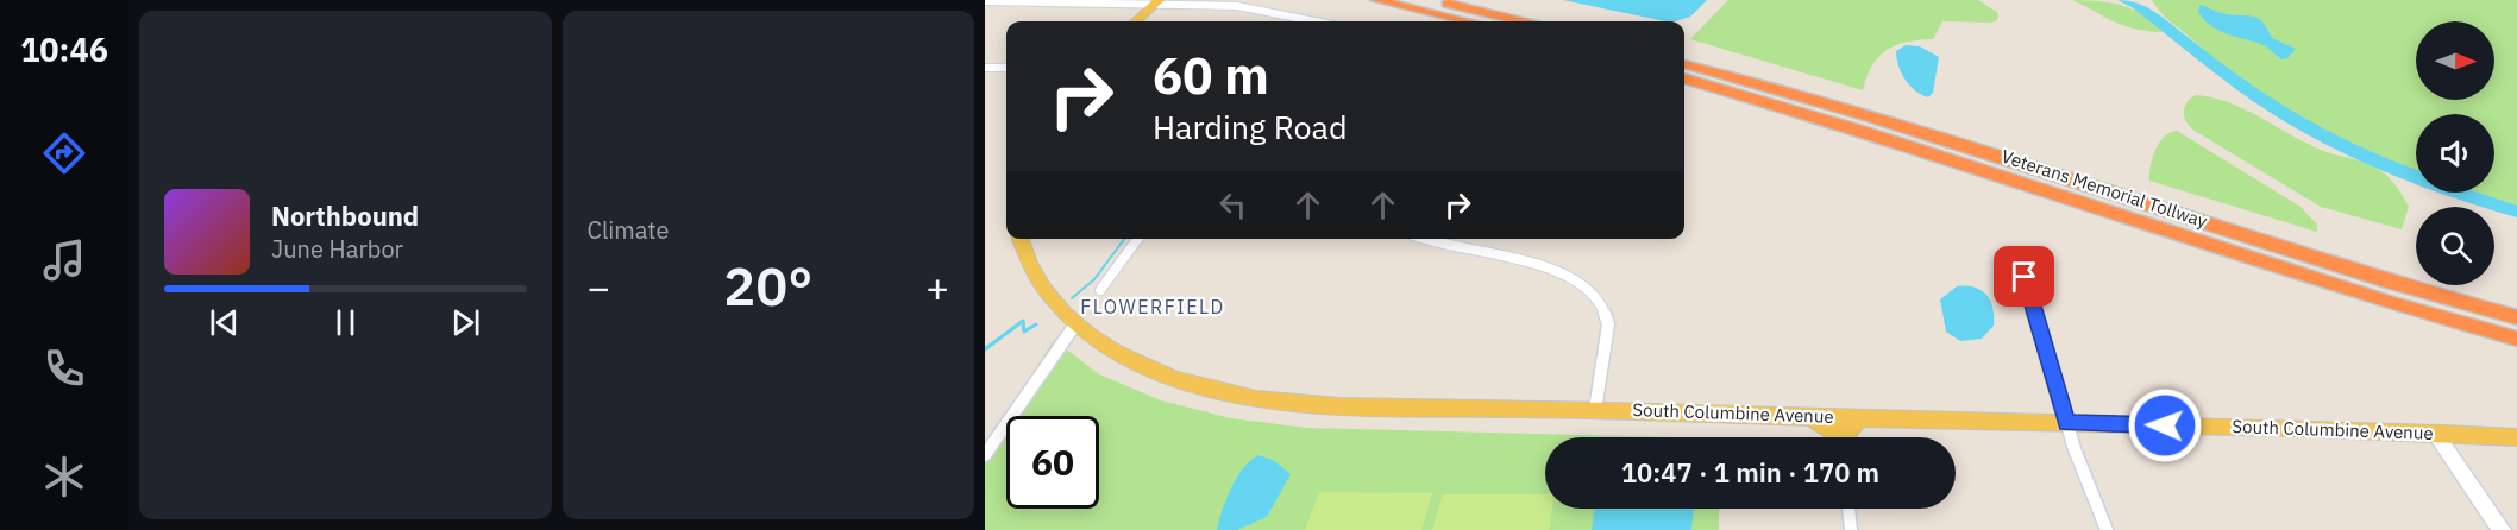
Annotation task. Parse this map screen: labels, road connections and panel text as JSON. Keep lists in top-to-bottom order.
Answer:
{
  "streets": {
    "highway": ["Veterans Memorial Tollway"],
    "main road": ["South Columbine Avenue"]
  },
  "districts": ["FLOWERFIELD"],
  "north": "right",
  "page": {
    "tabs": "10:46",
    "tile": "Climate",
    "turn": ["60 m", "Harding Road"],
    "song": ["Northbound", "June Harbor"],
    "heat": ["−", "20°", "+"],
    "limit": "60",
    "trip": "10:47 · 1 min · 170 m"
  }
}
